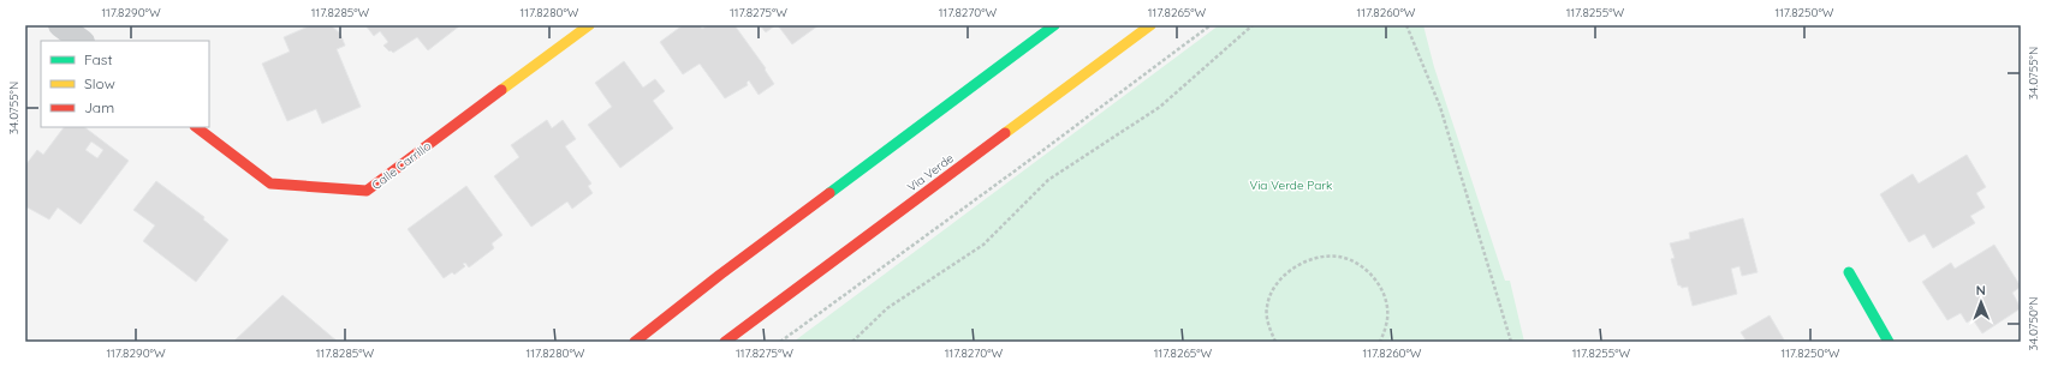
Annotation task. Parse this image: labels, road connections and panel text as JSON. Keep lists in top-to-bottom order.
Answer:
{
  "streets": {
    "main road": ["Calle Carrillo", "Via Verde"]
  },
  "parks": ["Via Verde Park"],
  "legend": ["Fast", "Slow", "Jam"],
  "north": "top",
  "coordinates": [
    "117.8290°W",
    "117.8285°W",
    "117.8280°W",
    "117.8275°W",
    "117.8270°W",
    "117.8265°W",
    "117.8260°W",
    "117.8255°W",
    "117.8250°W",
    "34.0755°N",
    "34.0750°N"
  ]
}
